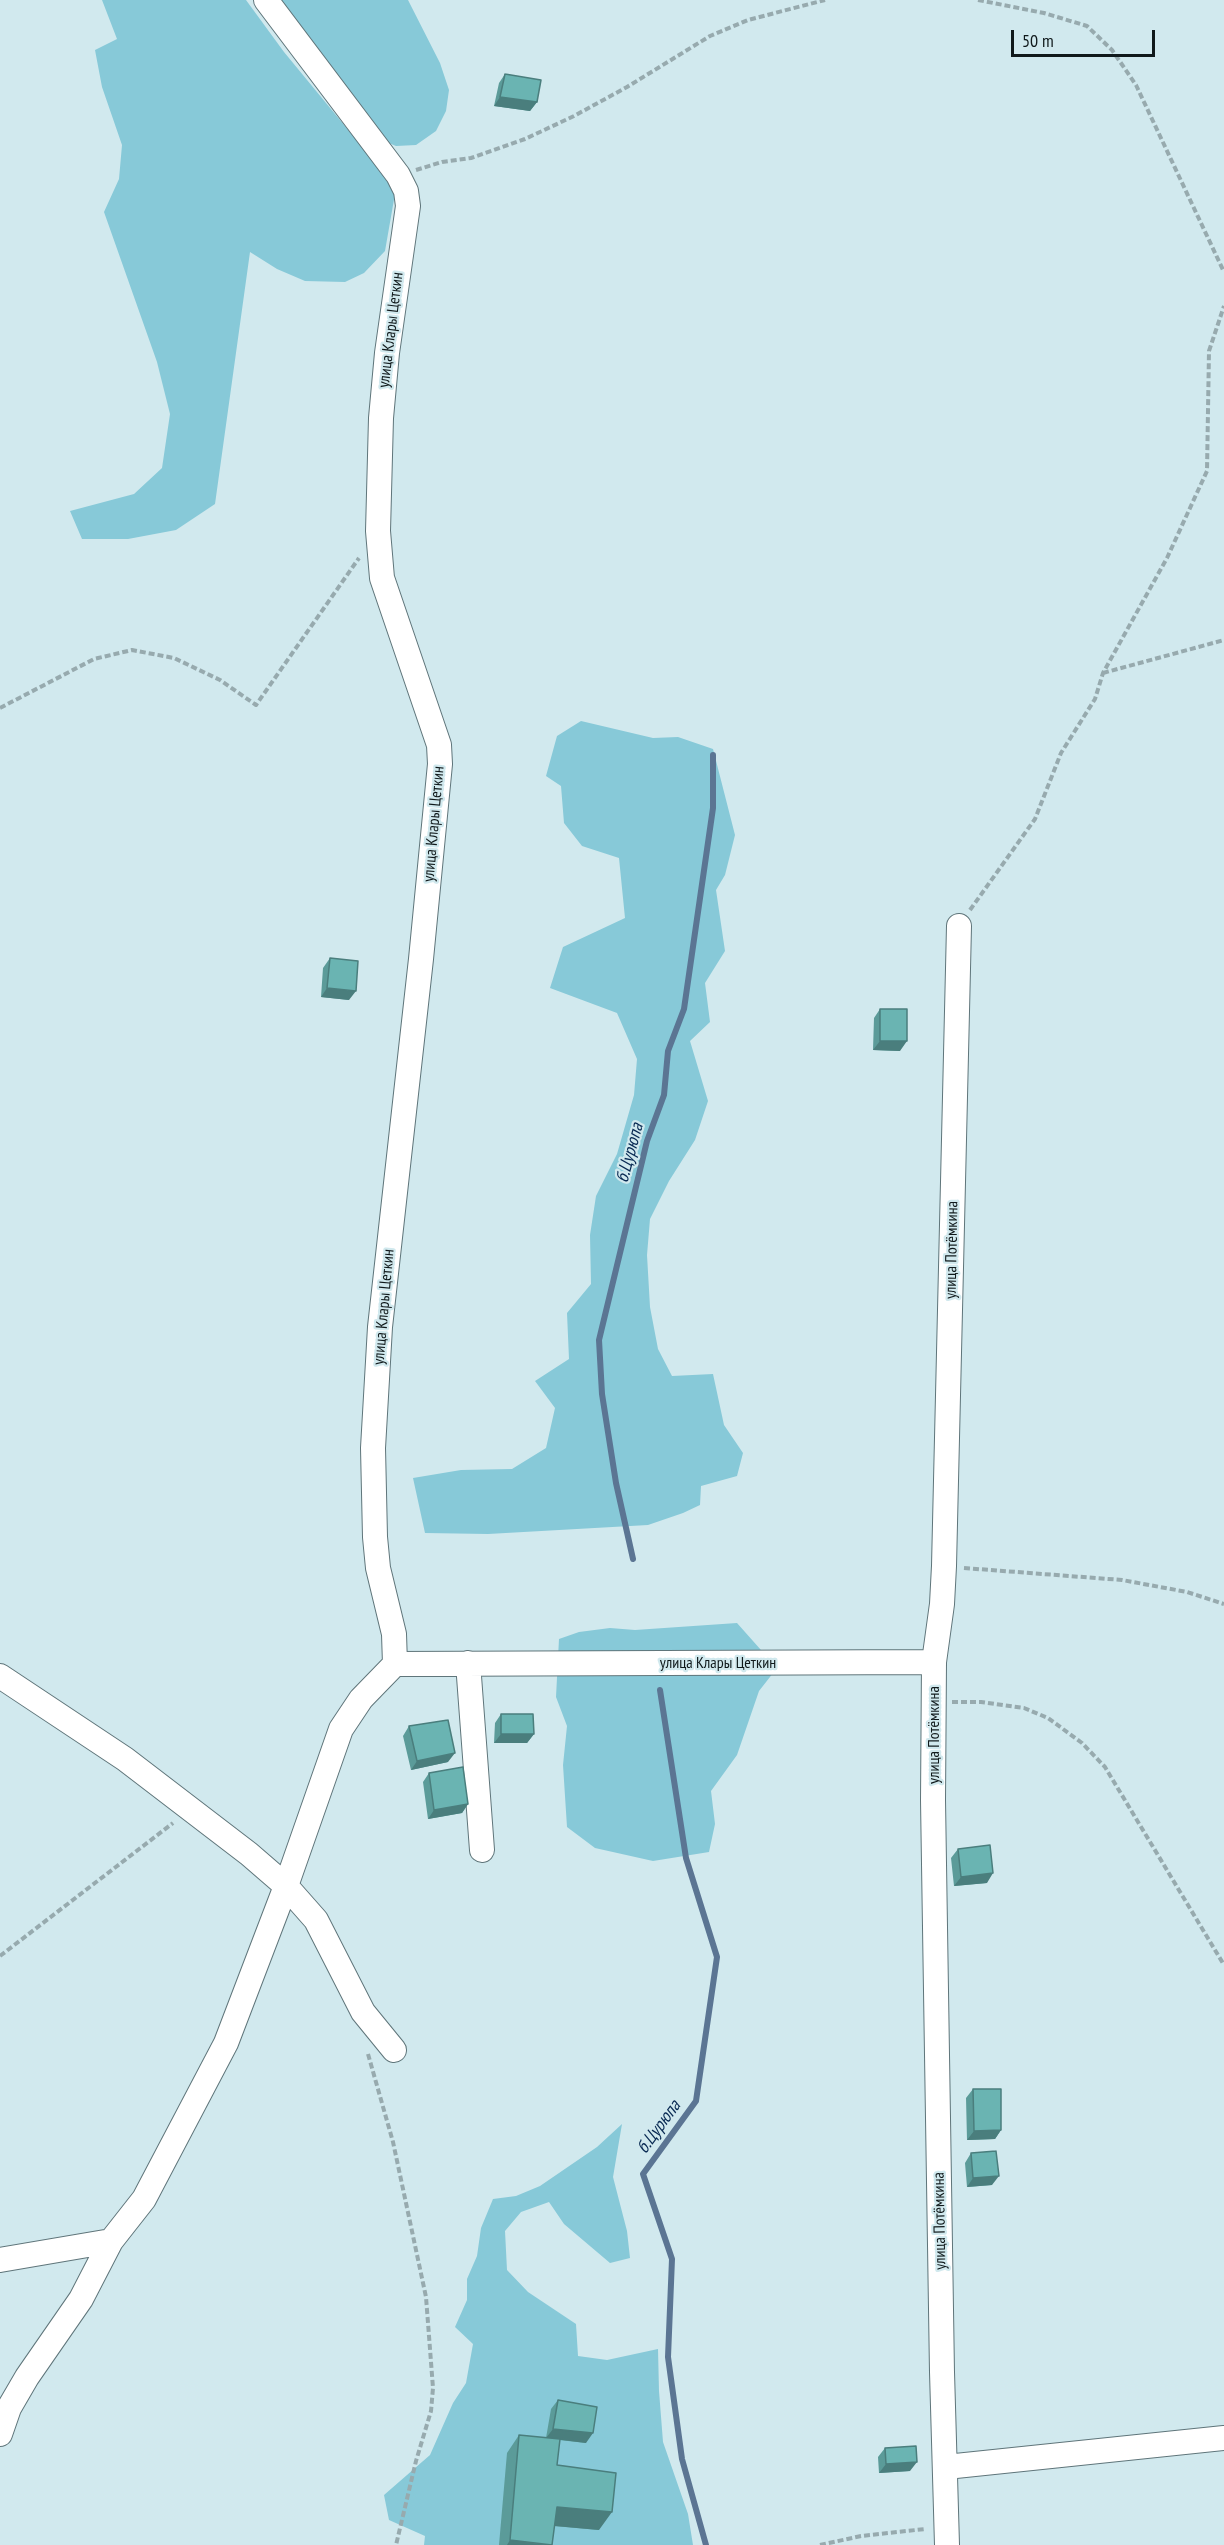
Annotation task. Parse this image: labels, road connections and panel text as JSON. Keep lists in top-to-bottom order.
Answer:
{
  "streets": {
    "street": ["улица Клары Цеткин", "улица Потёмкина"]
  },
  "crossings": [
    ["улица Клары Цеткин", "улица Потёмкина"]
  ],
  "water": ["б.Цурюпа"],
  "scale_bar": "50 m"
}
